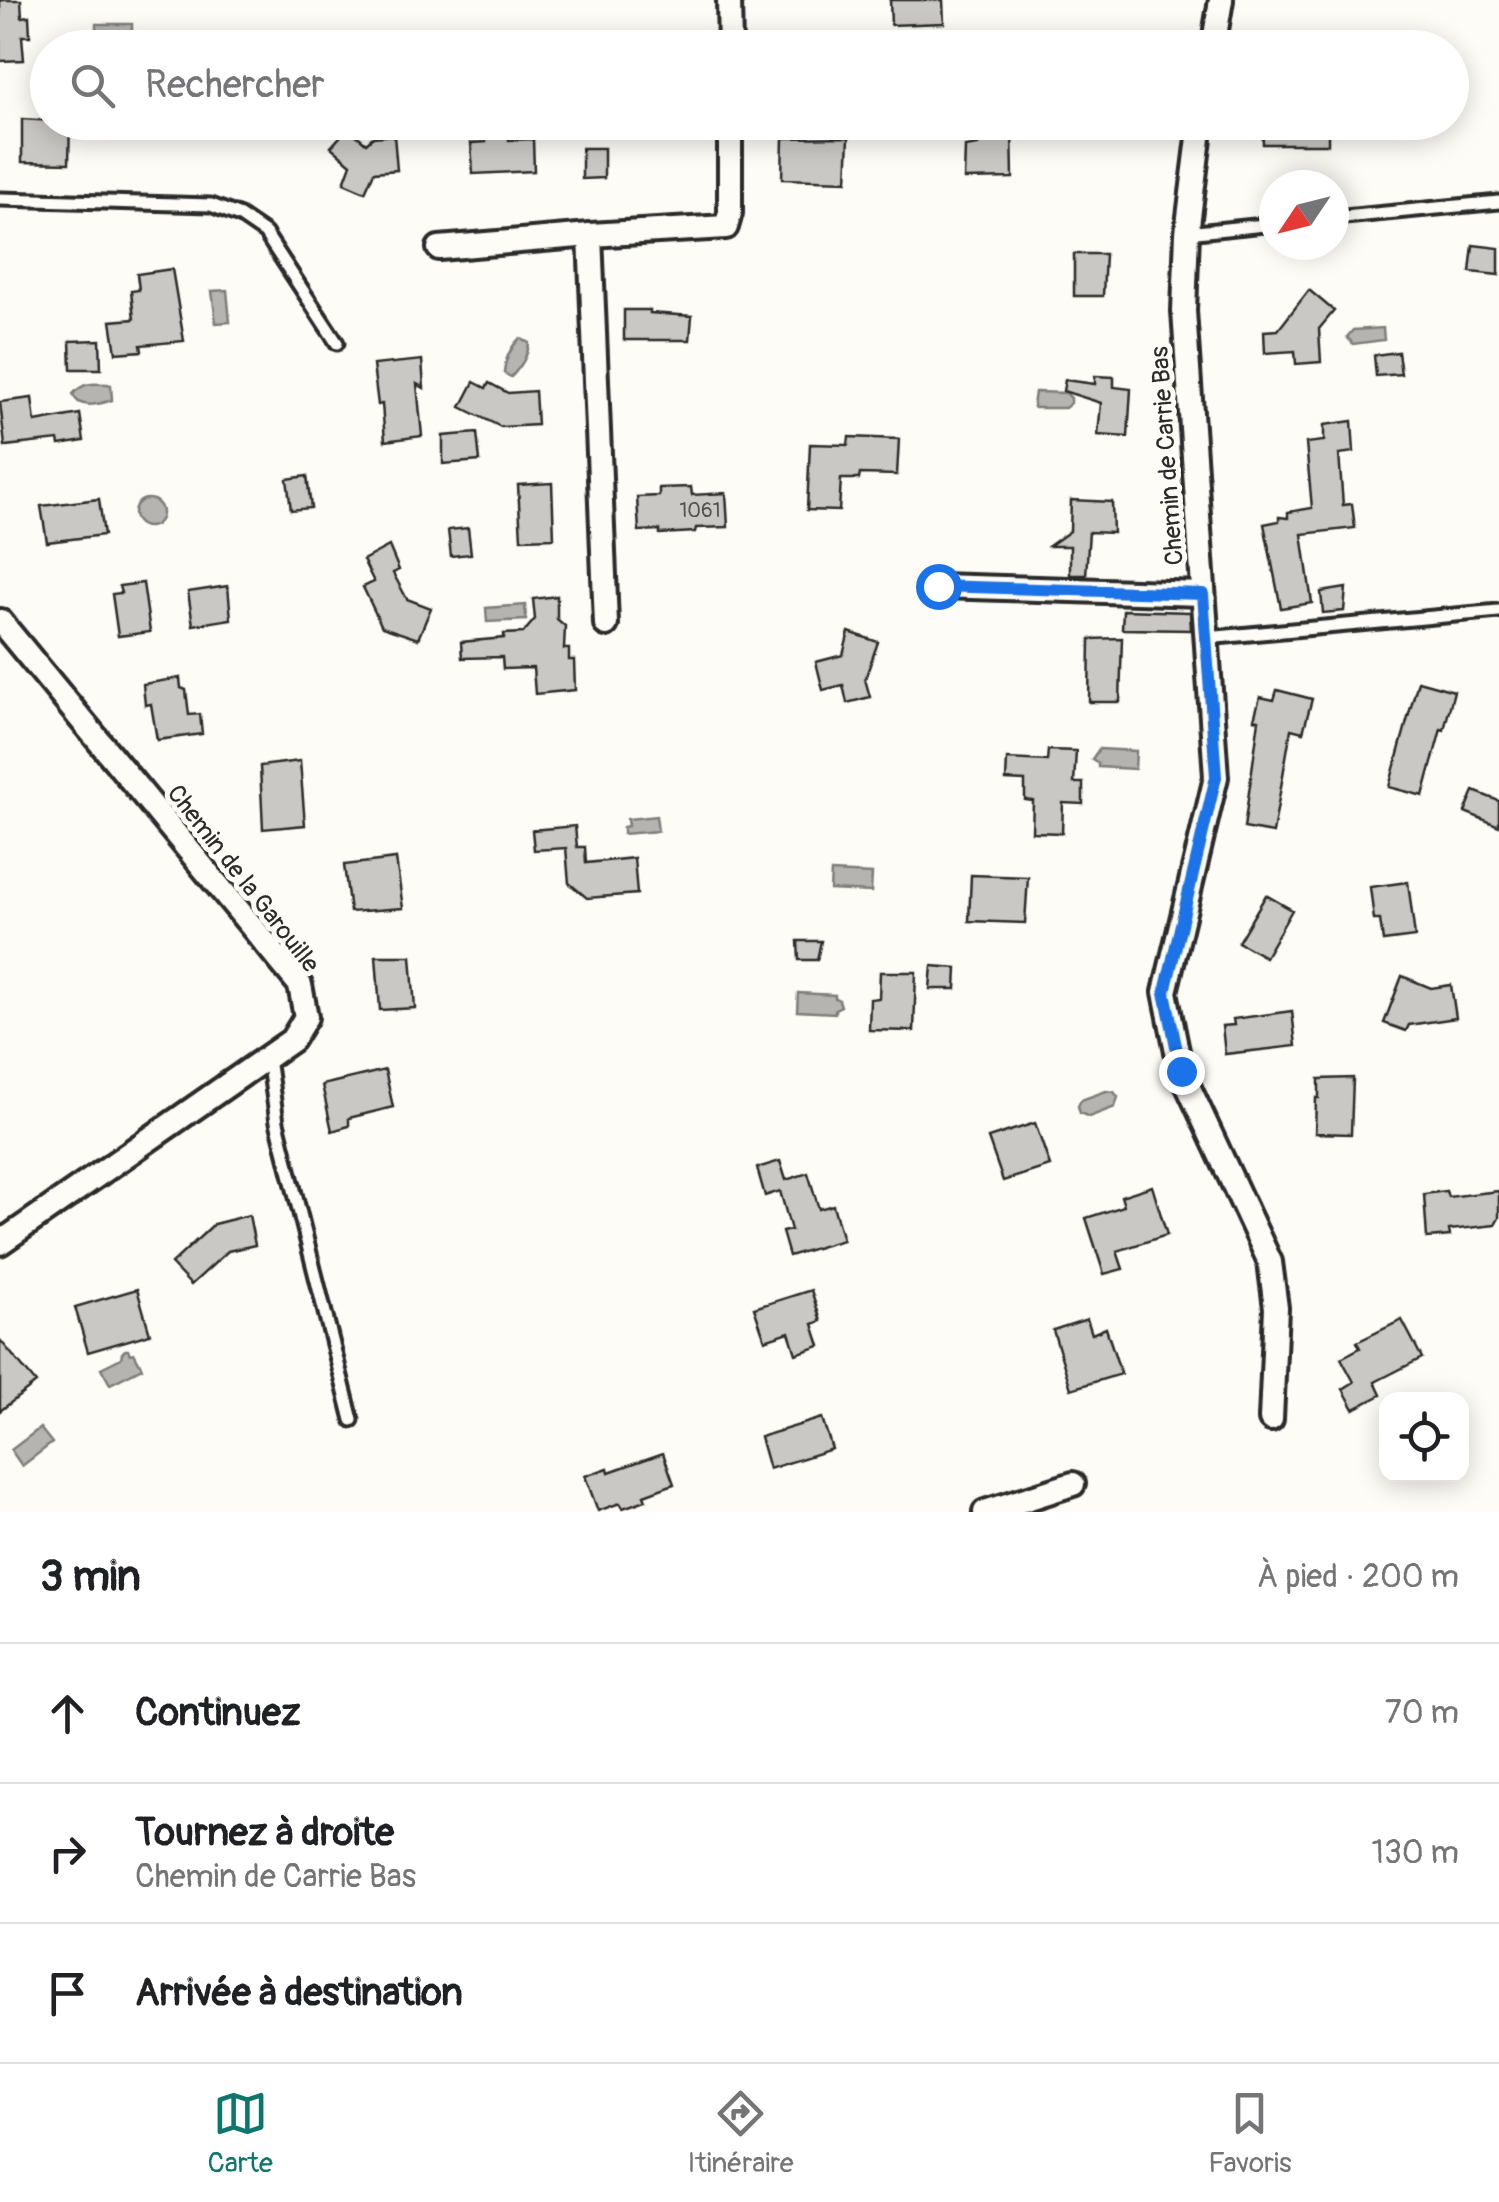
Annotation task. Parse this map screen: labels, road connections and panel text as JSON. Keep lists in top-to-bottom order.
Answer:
{
  "streets": {
    "street": ["Chemin de Carrie Bas", "Chemin de la Garouille"]
  },
  "house_numbers": ["1061"],
  "north": "bottom left",
  "page": {
    "search": "Rechercher",
    "heading": ["3 min", "À pied · 200 m"],
    "list": [
      ["Continuez", "70 m"],
      ["Tournez à droite", "Chemin de Carrie Bas", "130 m"],
      "Arrivée à destination"
    ],
    "nav": ["Carte", "Itinéraire", "Favoris"]
  }
}
